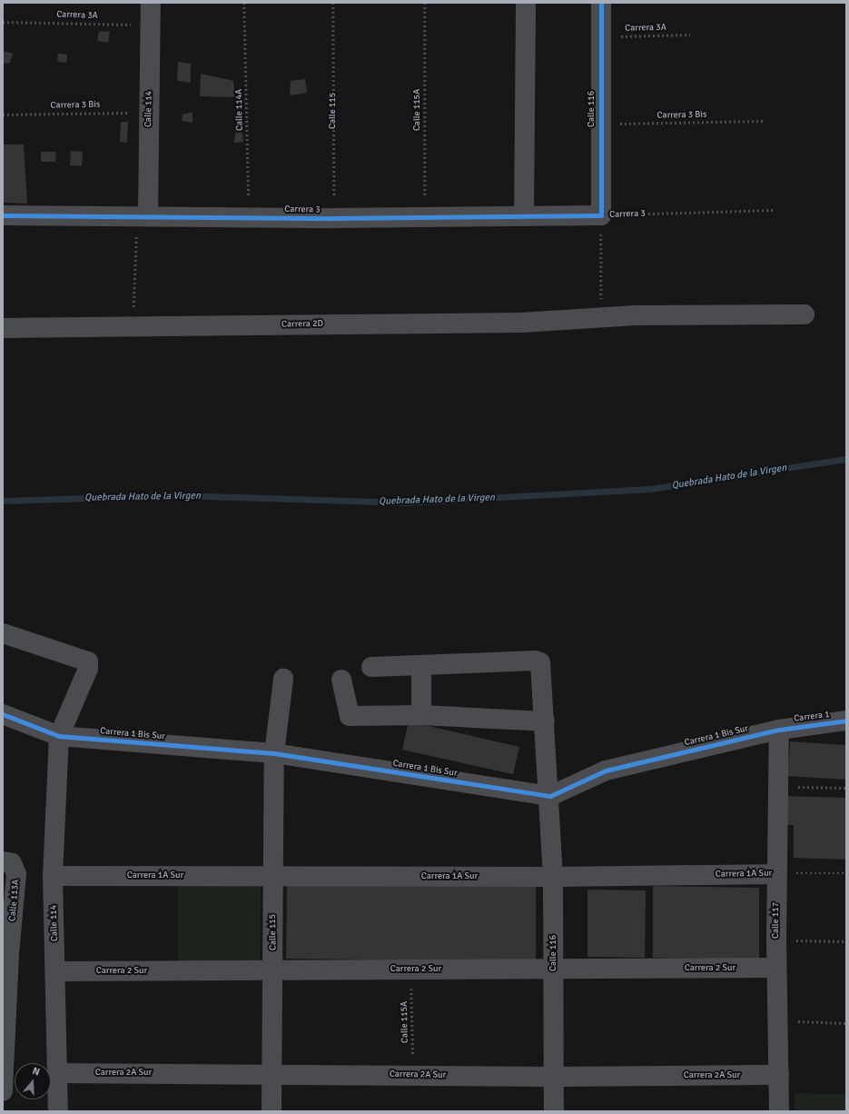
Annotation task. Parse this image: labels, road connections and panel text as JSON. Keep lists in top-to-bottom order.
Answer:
{
  "streets": {
    "street": [
      "Calle 114",
      "Calle 116",
      "Calle 115",
      "Carrera 3",
      "Carrera 2D",
      "Carrera 1",
      "Carrera 1 Bis Sur",
      "Carrera 1A Sur",
      "Calle 113A",
      "Calle 117",
      "Carrera 2 Sur",
      "Carrera 2A Sur"
    ],
    "path": [
      "Carrera 3A",
      "Carrera 3 Bis",
      "Calle 114A",
      "Calle 115A"
    ]
  },
  "crossings": [
    ["Carrera 3A", "Calle 114"],
    ["Carrera 3A", "Calle 116"],
    ["Carrera 3 Bis", "Calle 114"],
    ["Carrera 3 Bis", "Calle 116"],
    ["Calle 114", "Carrera 3"],
    ["Calle 114", "Carrera 1 Bis Sur"],
    ["Calle 114", "Carrera 1A Sur"],
    ["Calle 114", "Carrera 2 Sur"],
    ["Calle 114", "Carrera 2A Sur"],
    ["Calle 116", "Carrera 3"],
    ["Calle 116", "Carrera 1 Bis Sur"],
    ["Calle 116", "Carrera 1A Sur"],
    ["Calle 116", "Carrera 2 Sur"],
    ["Calle 116", "Carrera 2A Sur"],
    ["Calle 114A", "Carrera 3"],
    ["Calle 115A", "Carrera 3"],
    ["Calle 115A", "Carrera 2 Sur"],
    ["Calle 115A", "Carrera 2A Sur"],
    ["Calle 115", "Carrera 3"],
    ["Calle 115", "Carrera 1 Bis Sur"],
    ["Calle 115", "Carrera 1A Sur"],
    ["Calle 115", "Carrera 2 Sur"],
    ["Calle 115", "Carrera 2A Sur"],
    ["Carrera 1", "Carrera 1 Bis Sur"],
    ["Carrera 1", "Calle 117"],
    ["Carrera 1 Bis Sur", "Calle 117"],
    ["Carrera 1A Sur", "Calle 117"],
    ["Calle 117", "Carrera 2 Sur"],
    ["Calle 117", "Carrera 2A Sur"]
  ],
  "water": ["Quebrada Hato de la Virgen"],
  "north": "top"
}
